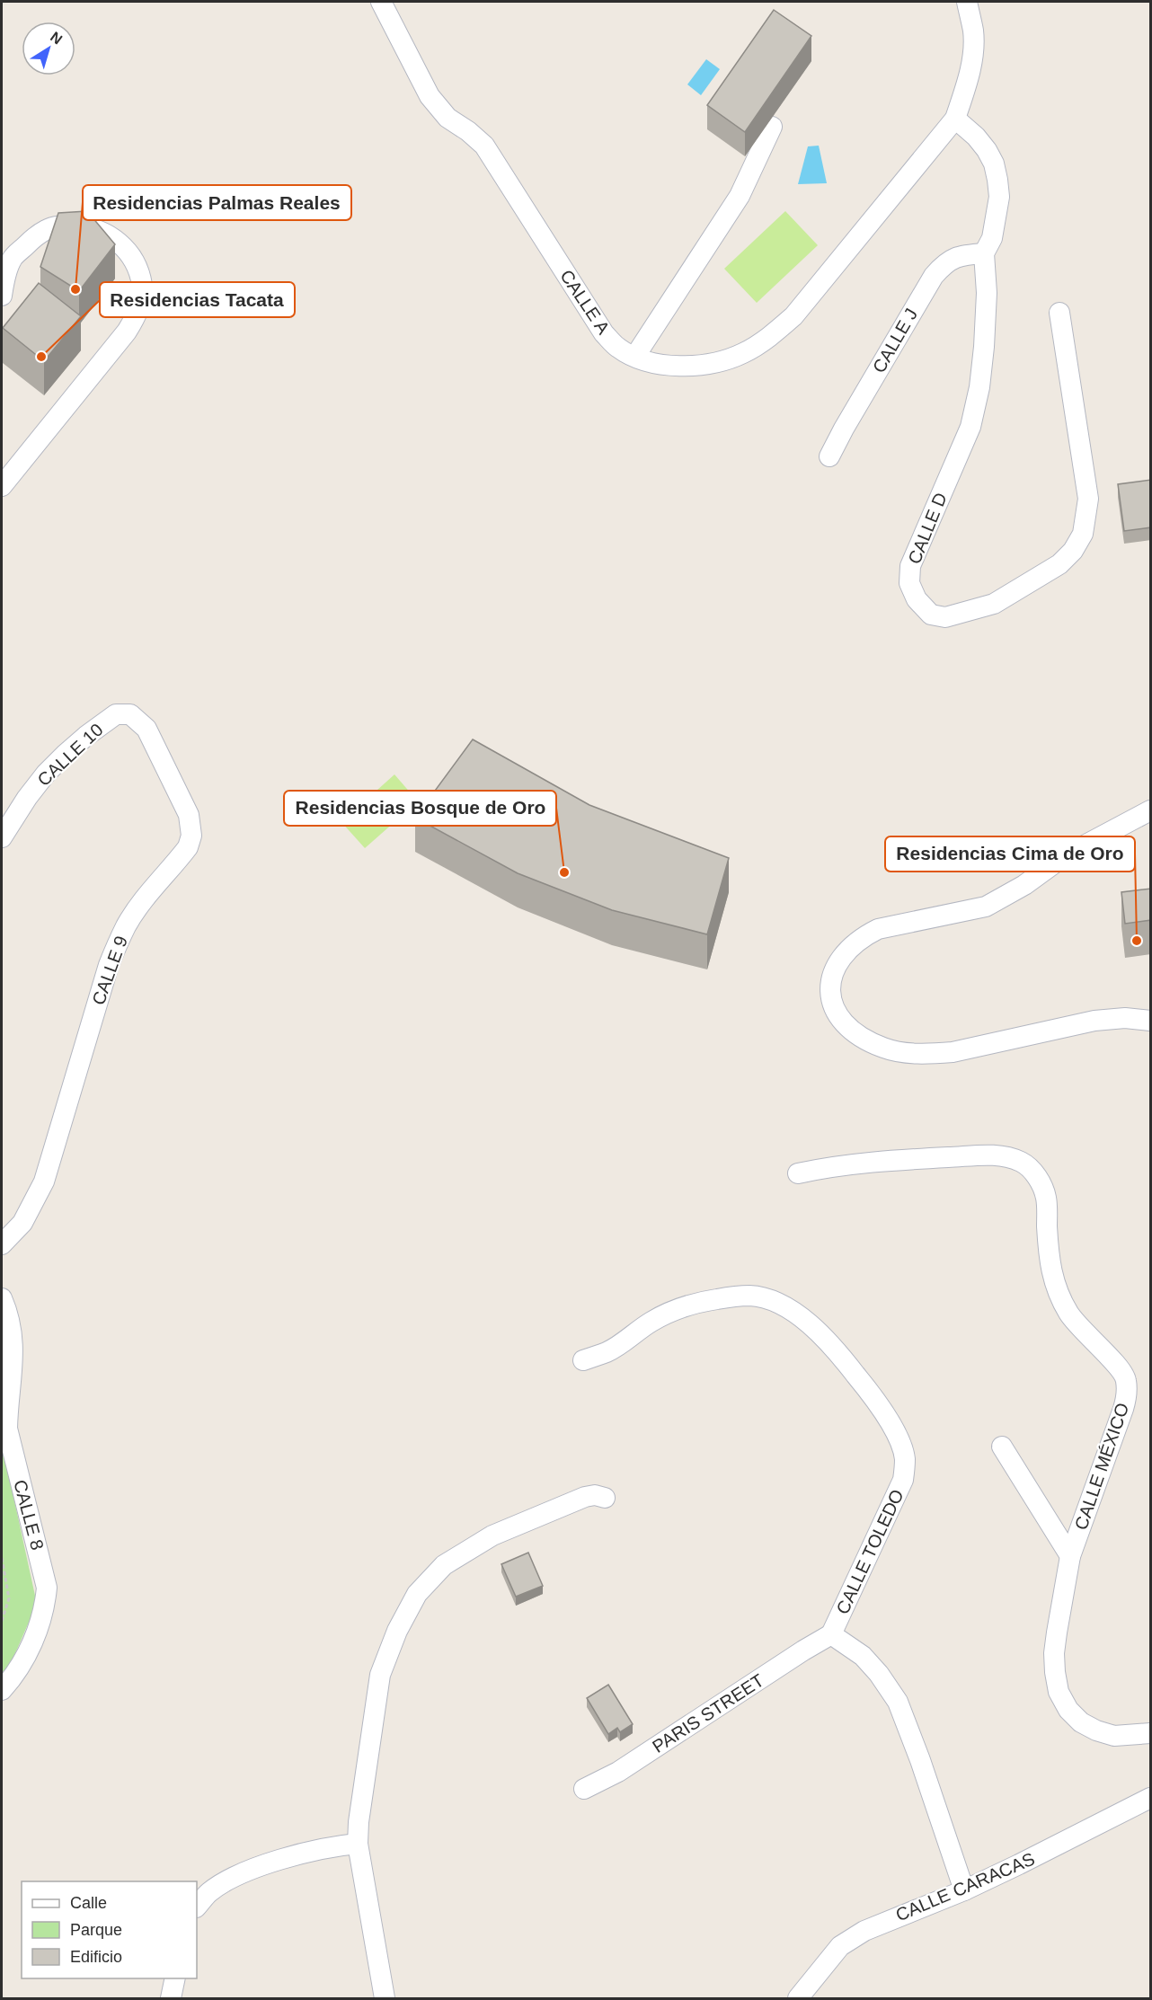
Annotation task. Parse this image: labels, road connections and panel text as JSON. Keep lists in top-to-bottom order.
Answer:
{
  "streets": {
    "street": [
      "CALLE A",
      "CALLE J",
      "CALLE D",
      "CALLE 10",
      "CALLE 9",
      "CALLE MÉXICO",
      "CALLE 8",
      "CALLE TOLEDO",
      "PARIS STREET",
      "CALLE CARACAS"
    ]
  },
  "crossings": [
    ["CALLE A", "CALLE D"],
    ["CALLE J", "CALLE D"],
    ["CALLE 10", "CALLE 9"],
    ["CALLE TOLEDO", "PARIS STREET"],
    ["CALLE TOLEDO", "CALLE CARACAS"]
  ],
  "places": [
    "Residencias Palmas Reales",
    "Residencias Tacata",
    "Residencias Bosque de Oro",
    "Residencias Cima de Oro"
  ],
  "legend": ["Calle", "Parque", "Edificio"],
  "north": "top right"
}
